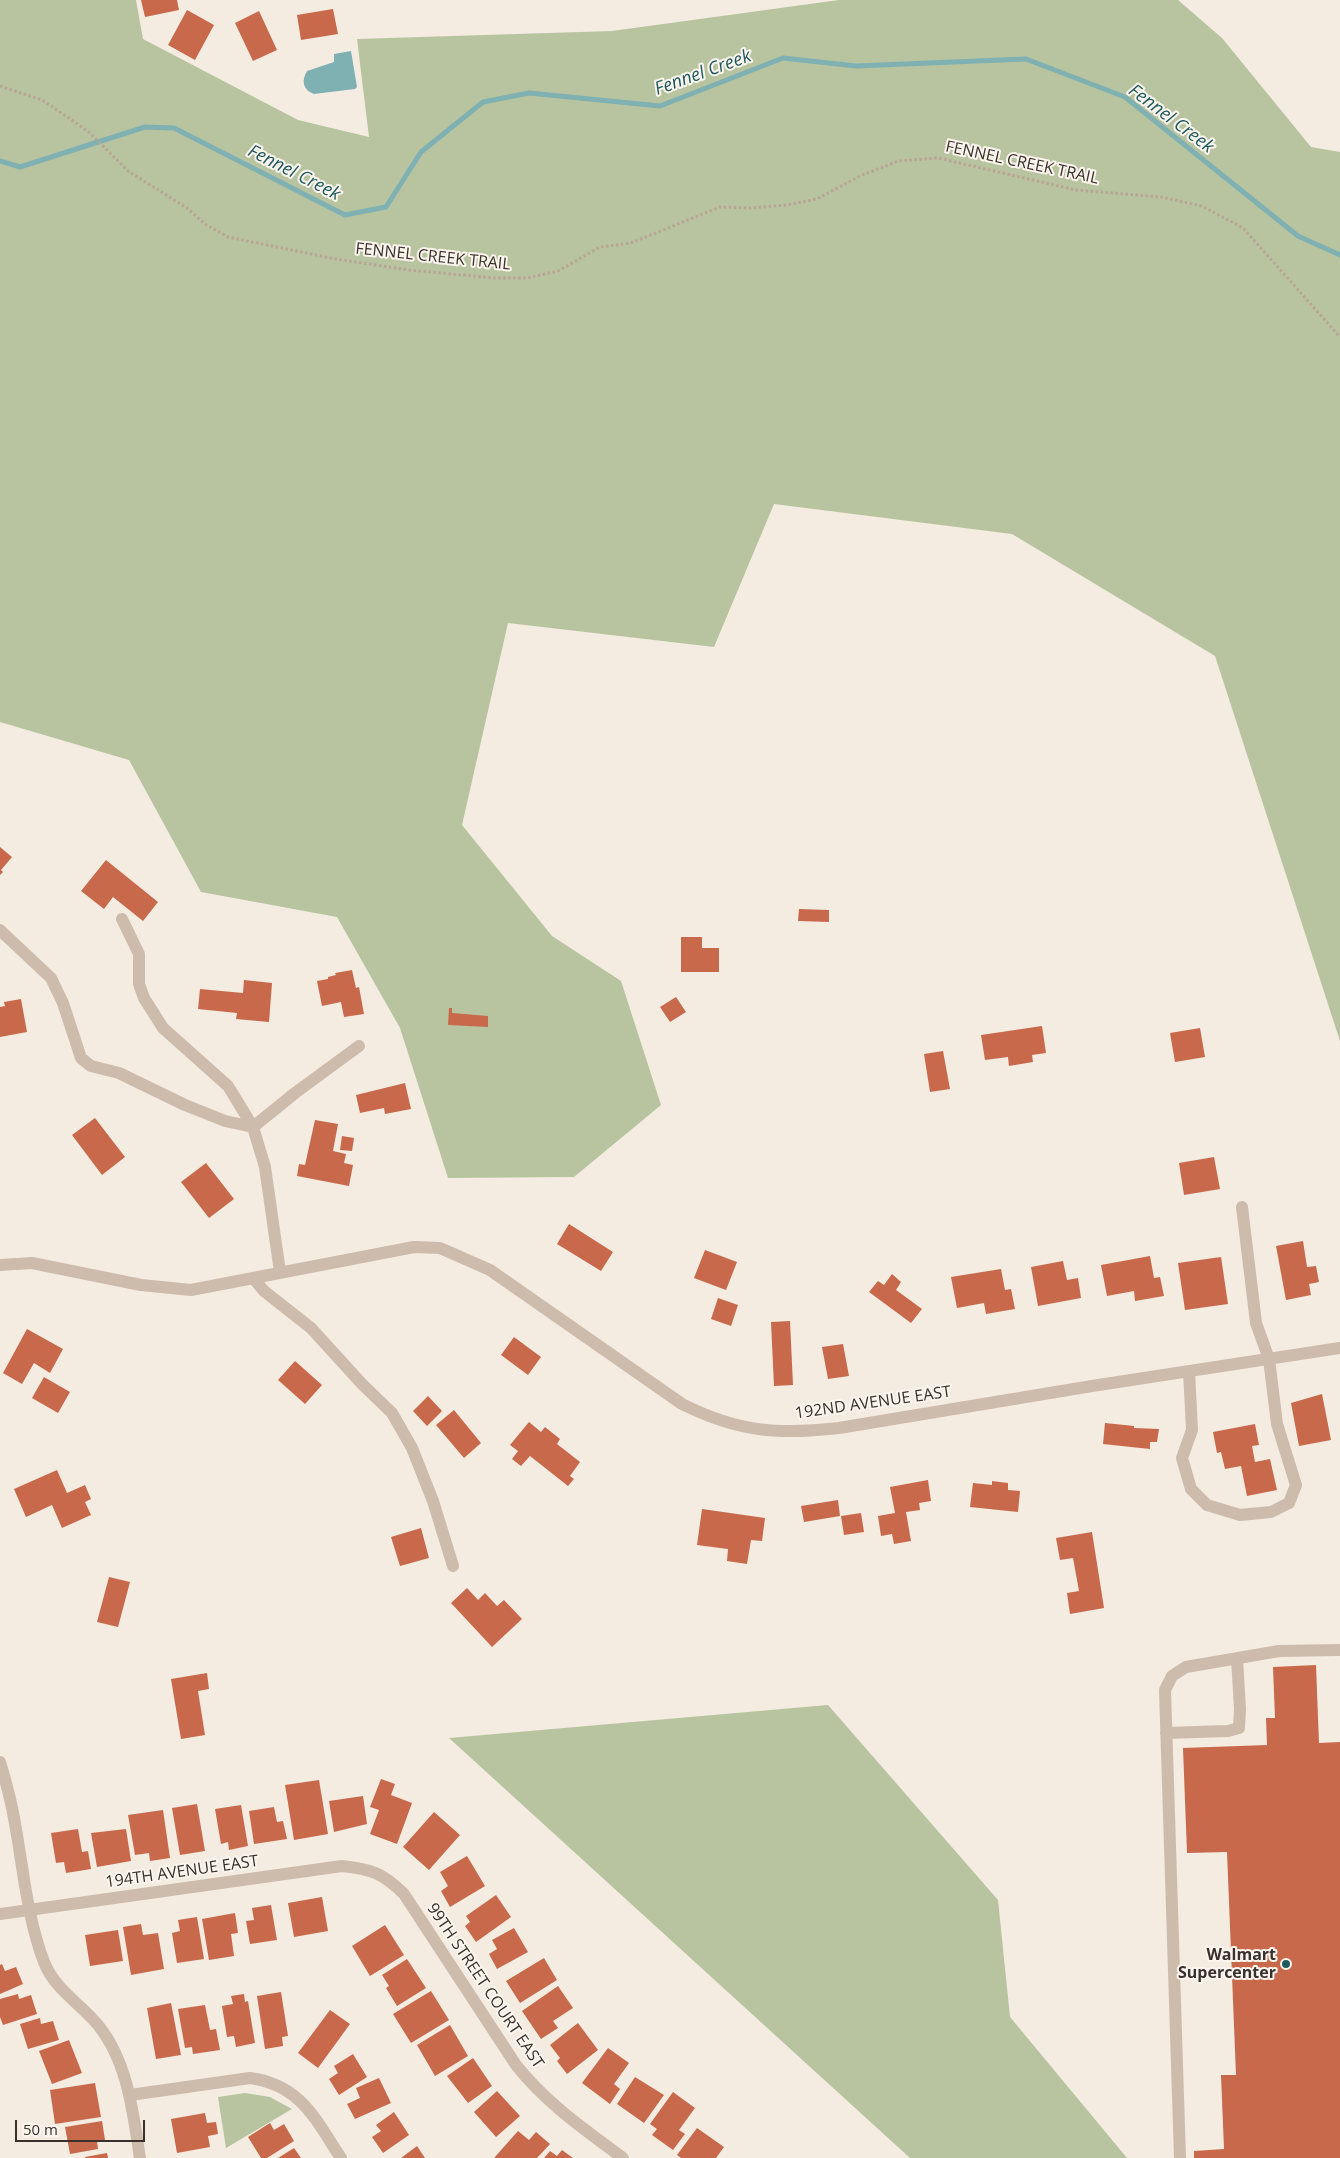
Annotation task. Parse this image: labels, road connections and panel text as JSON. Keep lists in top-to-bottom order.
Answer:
{
  "streets": {
    "street": ["192ND AVENUE EAST", "194TH AVENUE EAST", "99TH STREET COURT EAST"],
    "path": ["FENNEL CREEK TRAIL"]
  },
  "crossings": [
    ["194TH AVENUE EAST", "99TH STREET COURT EAST"]
  ],
  "water": ["Fennel Creek"],
  "places": ["Walmart Supercenter"],
  "scale_bar": "50 m"
}
